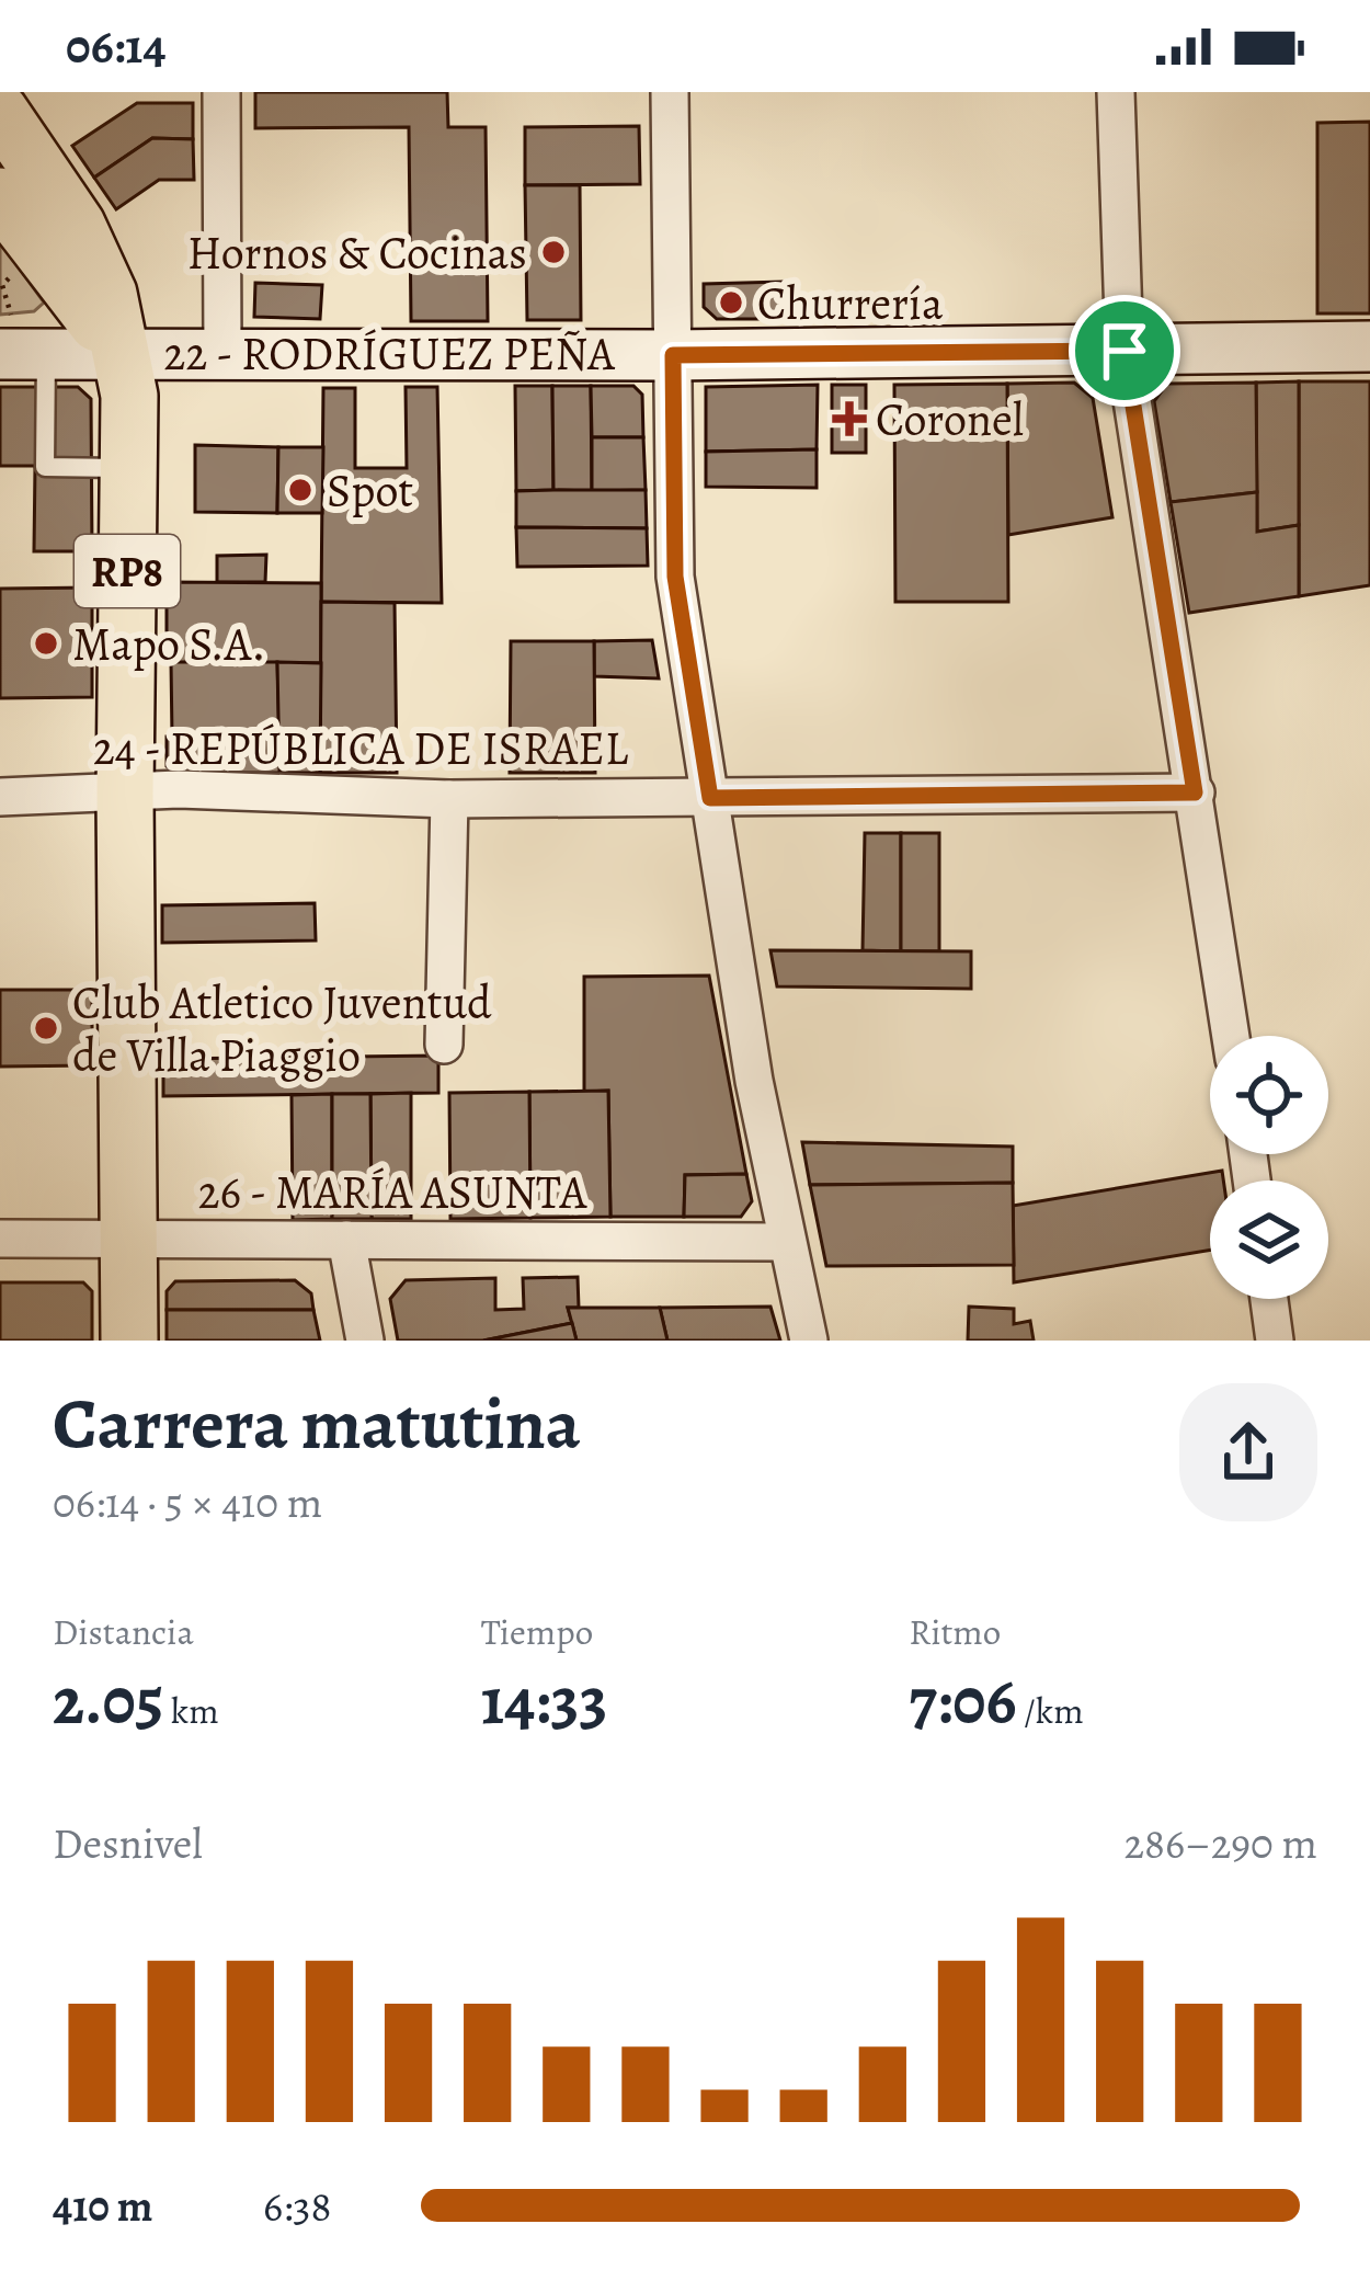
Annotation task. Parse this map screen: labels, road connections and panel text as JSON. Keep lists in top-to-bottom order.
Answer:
{
  "streets": {
    "main road": ["RP8"],
    "street": ["22 - RODRÍGUEZ PEÑA", "24 - REPÚBLICA DE ISRAEL", "26 - MARÍA ASUNTA"]
  },
  "crossings": [
    ["22 - RODRÍGUEZ PEÑA", "RP8"],
    ["RP8", "24 - REPÚBLICA DE ISRAEL"],
    ["RP8", "26 - MARÍA ASUNTA"]
  ],
  "places": {
    "other": [
      "Hornos & Cocinas",
      "Churrería",
      "Spot",
      "Mapo S.A.",
      "Club Atletico Juventud de Villa Piaggio"
    ],
    "health": ["Coronel"]
  },
  "page": {
    "status": "06:14",
    "heading": ["Carrera matutina", "06:14 · 5 × 410 m"],
    "stats": [
      ["Distancia", "2.05 km"],
      ["Tiempo", "14:33"],
      ["Ritmo", "7:06 /km"]
    ],
    "chart": ["Desnivel", "286–290 m"],
    "list": [
      {
        "name": "410 m",
        "note": "6:38"
      }
    ]
  }
}
